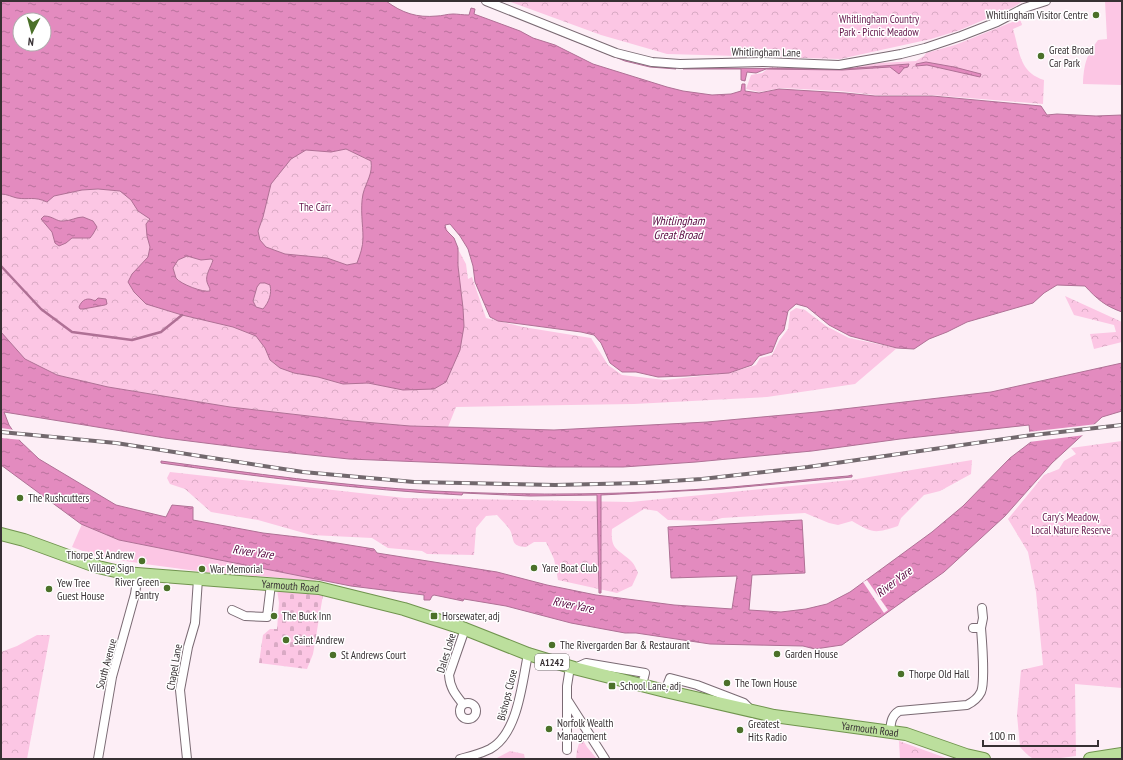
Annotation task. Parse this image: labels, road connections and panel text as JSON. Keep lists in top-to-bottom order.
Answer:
{
  "streets": {
    "main road": ["Yarmouth Road", "A1242"],
    "street": [
      "Whitlingham Lane",
      "Dales Loke",
      "South Avenue",
      "Chapel Lane",
      "Bishops Close"
    ]
  },
  "crossings": [
    ["Yarmouth Road", "Dales Loke"],
    ["Yarmouth Road", "South Avenue"],
    ["Yarmouth Road", "Chapel Lane"],
    ["Yarmouth Road", "Bishops Close"]
  ],
  "water": ["Whitlingham Great Broad", "River Yare"],
  "parks": ["Whitlingham Country Park - Picnic Meadow", "The Carr", "Cary's Meadow, Local Nature Reserve"],
  "places": {
    "other": [
      "Whitlingham Visitor Centre",
      "Great Broad Car Park",
      "The Rushcutters",
      "Thorpe St Andrew Village Sign",
      "Yare Boat Club",
      "War Memorial",
      "River Green Pantry",
      "Yew Tree Guest House",
      "The Buck Inn",
      "Saint Andrew",
      "The Rivergarden Bar & Restaurant",
      "Garden House",
      "St Andrews Court",
      "Thorpe Old Hall",
      "The Town House",
      "Norfolk Wealth Management",
      "Greatest Hits Radio"
    ],
    "transit": ["Horsewater, adj", "School Lane, adj"]
  },
  "scale_bar": "100 m",
  "north": "bottom"
}
